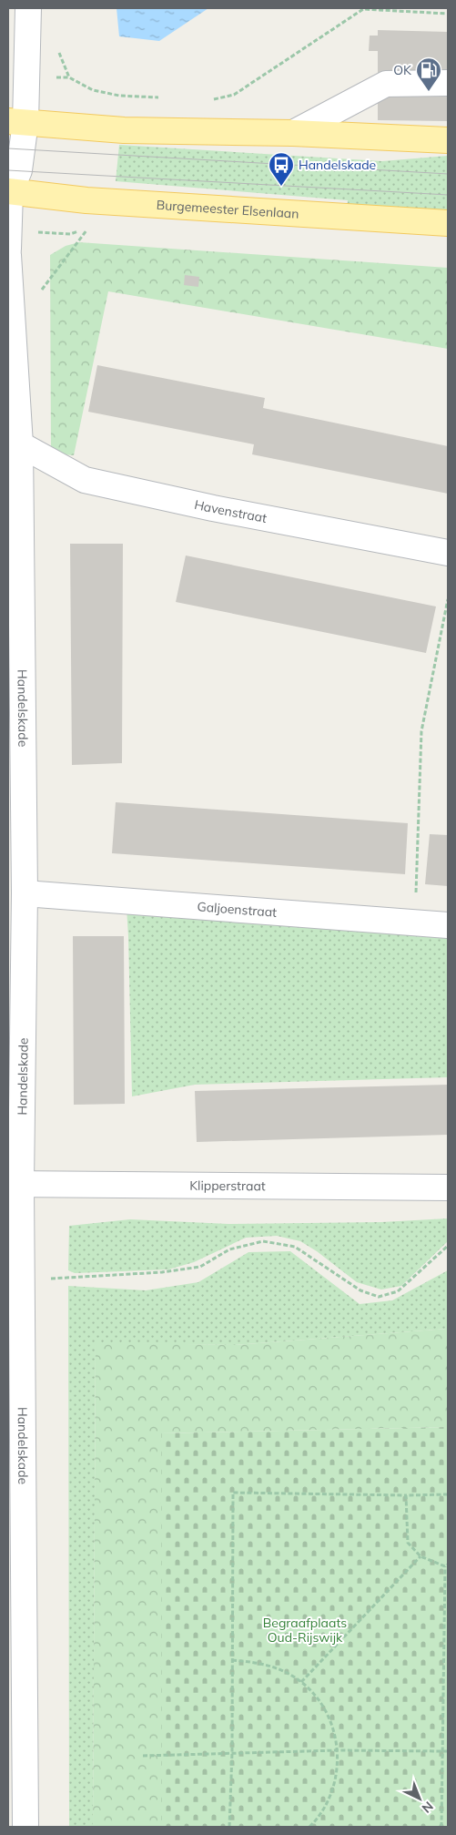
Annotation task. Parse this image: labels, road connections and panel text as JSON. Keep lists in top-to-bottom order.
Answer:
{
  "streets": {
    "main road": ["Burgemeester Elsenlaan"],
    "street": [
      "Havenstraat",
      "Handelskade",
      "Galjoenstraat",
      "Klipperstraat"
    ]
  },
  "crossings": [
    ["Havenstraat", "Handelskade"],
    ["Handelskade", "Galjoenstraat"],
    ["Handelskade", "Klipperstraat"]
  ],
  "parks": ["Begraafplaats Oud-Rijswijk"],
  "places": {
    "fuel station": ["OK"],
    "bus stop": ["Handelskade"]
  },
  "north": "bottom right"
}
